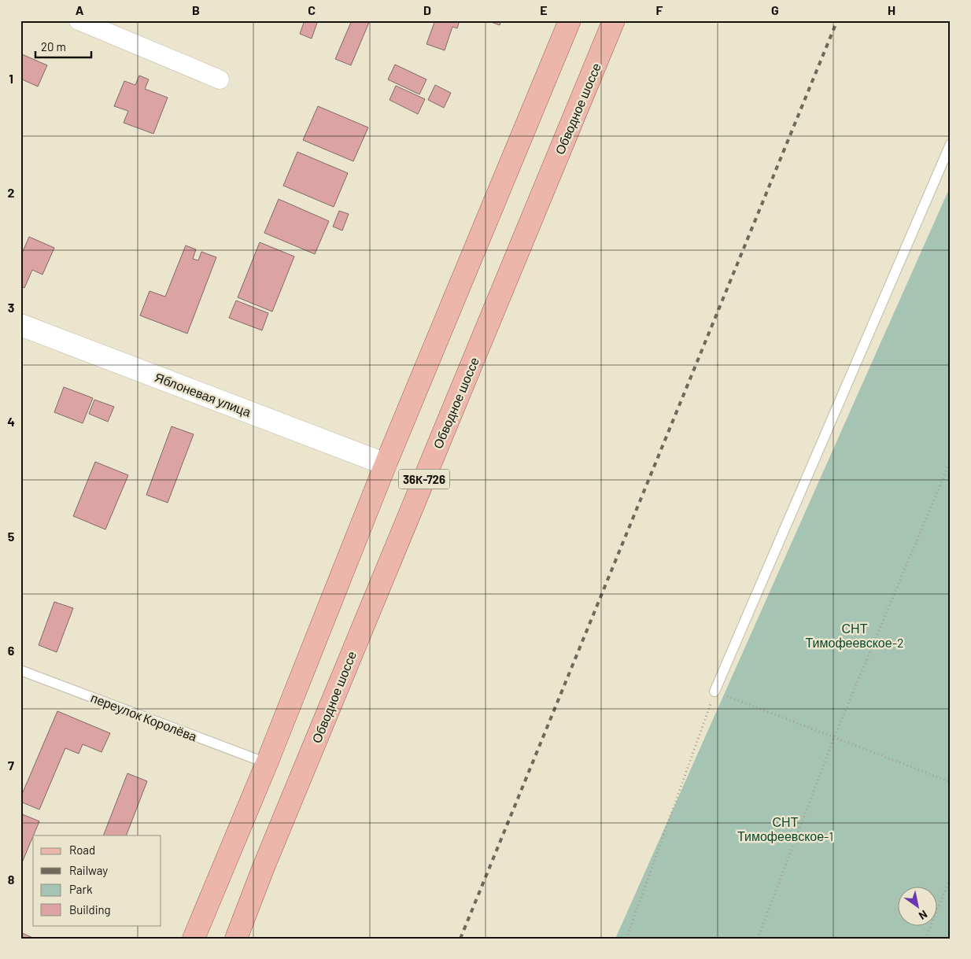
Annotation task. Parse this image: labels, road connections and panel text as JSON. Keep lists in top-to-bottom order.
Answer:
{
  "streets": {
    "main road": ["Обводное шоссе", "36К-726"],
    "street": ["Яблоневая улица"],
    "lane": ["переулок Королёва"]
  },
  "crossings": [
    ["Яблоневая улица", "36К-726"],
    ["36К-726", "переулок Королёва"]
  ],
  "parks": ["СНТ Тимофеевское-2", "СНТ Тимофеевское-1"],
  "legend": [
    "Road",
    "Railway",
    "Park",
    "Building"
  ],
  "scale_bar": "20 m",
  "north": "bottom right",
  "grid": {
    "columns": [
      "A",
      "B",
      "C",
      "D",
      "E",
      "F",
      "G",
      "H"
    ],
    "rows": [
      "1",
      "2",
      "3",
      "4",
      "5",
      "6",
      "7",
      "8"
    ]
  }
}
